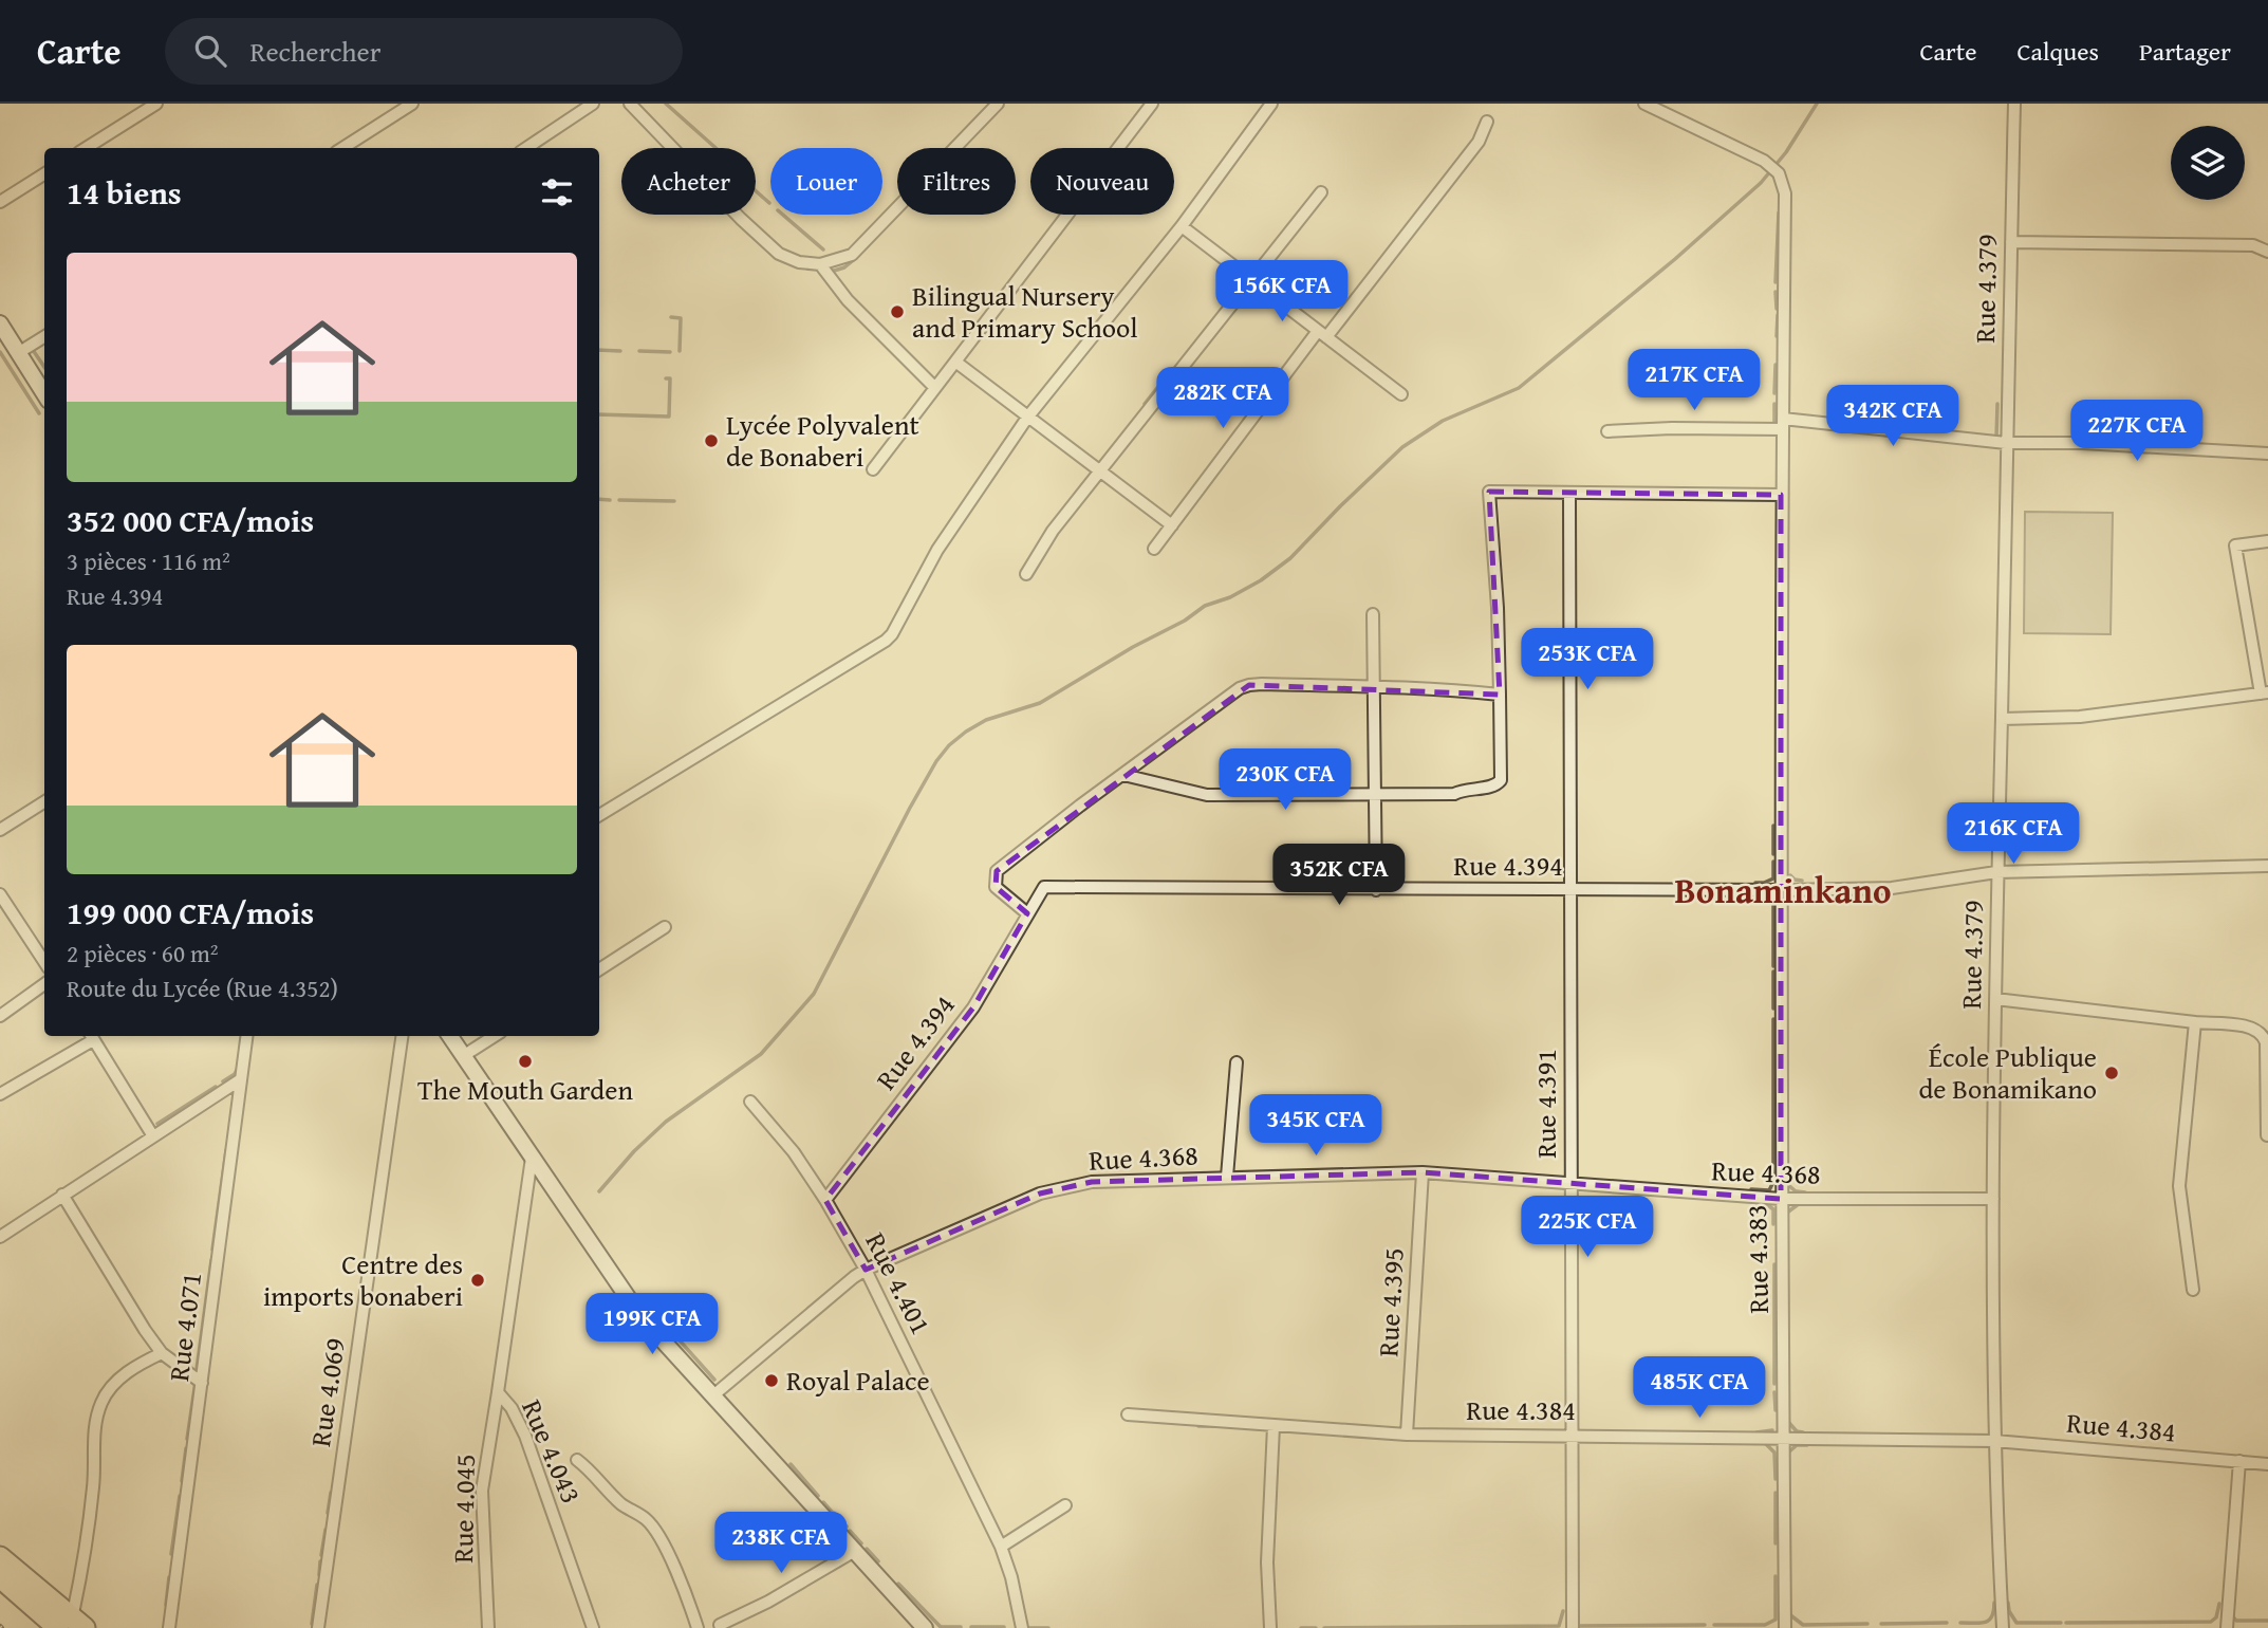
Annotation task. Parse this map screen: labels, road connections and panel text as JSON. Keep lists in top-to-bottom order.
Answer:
{
  "streets": {
    "street": [
      "Rue 4.379",
      "Rue 4.394",
      "Rue 4.391",
      "Rue 4.368",
      "Rue 4.383",
      "Rue 4.401",
      "Rue 4.395",
      "Rue 4.071",
      "Rue 4.069",
      "Rue 4.384",
      "Rue 4.043",
      "Rue 4.045"
    ]
  },
  "crossings": [
    ["Rue 4.379", "Rue 4.394"],
    ["Rue 4.379", "Rue 4.368"],
    ["Rue 4.379", "Rue 4.384"],
    ["Rue 4.394", "Rue 4.391"],
    ["Rue 4.394", "Rue 4.383"],
    ["Rue 4.394", "Rue 4.401"],
    ["Rue 4.391", "Rue 4.368"],
    ["Rue 4.391", "Rue 4.384"],
    ["Rue 4.368", "Rue 4.383"],
    ["Rue 4.368", "Rue 4.401"],
    ["Rue 4.368", "Rue 4.395"],
    ["Rue 4.383", "Rue 4.384"],
    ["Rue 4.395", "Rue 4.384"],
    ["Rue 4.043", "Rue 4.045"]
  ],
  "districts": ["Bonaminkano"],
  "places": [
    "Bilingual Nursery and Primary School",
    "Lycée Polyvalent de Bonaberi",
    "The Mouth Garden",
    "École Publique de Bonamikano",
    "Centre des imports bonaberi",
    "Royal Palace"
  ],
  "page": {
    "header": "Carte",
    "search": "Rechercher",
    "nav": ["Carte", "Calques", "Partager"],
    "chip": [
      "Acheter",
      "Louer",
      "Filtres",
      "Nouveau"
    ],
    "heading": "14 biens",
    "list": [
      {
        "name": "352 000 CFA/mois",
        "note": "3 pièces · 116 m² · Rue 4.394"
      },
      {
        "name": "199 000 CFA/mois",
        "note": "2 pièces · 60 m² · Route du Lycée (Rue 4.352)"
      }
    ],
    "price": [
      "156K CFA",
      "217K CFA",
      "282K CFA",
      "342K CFA",
      "227K CFA",
      "253K CFA",
      "230K CFA",
      "216K CFA",
      "352K CFA",
      "345K CFA",
      "225K CFA",
      "199K CFA",
      "485K CFA",
      "238K CFA"
    ]
  }
}
